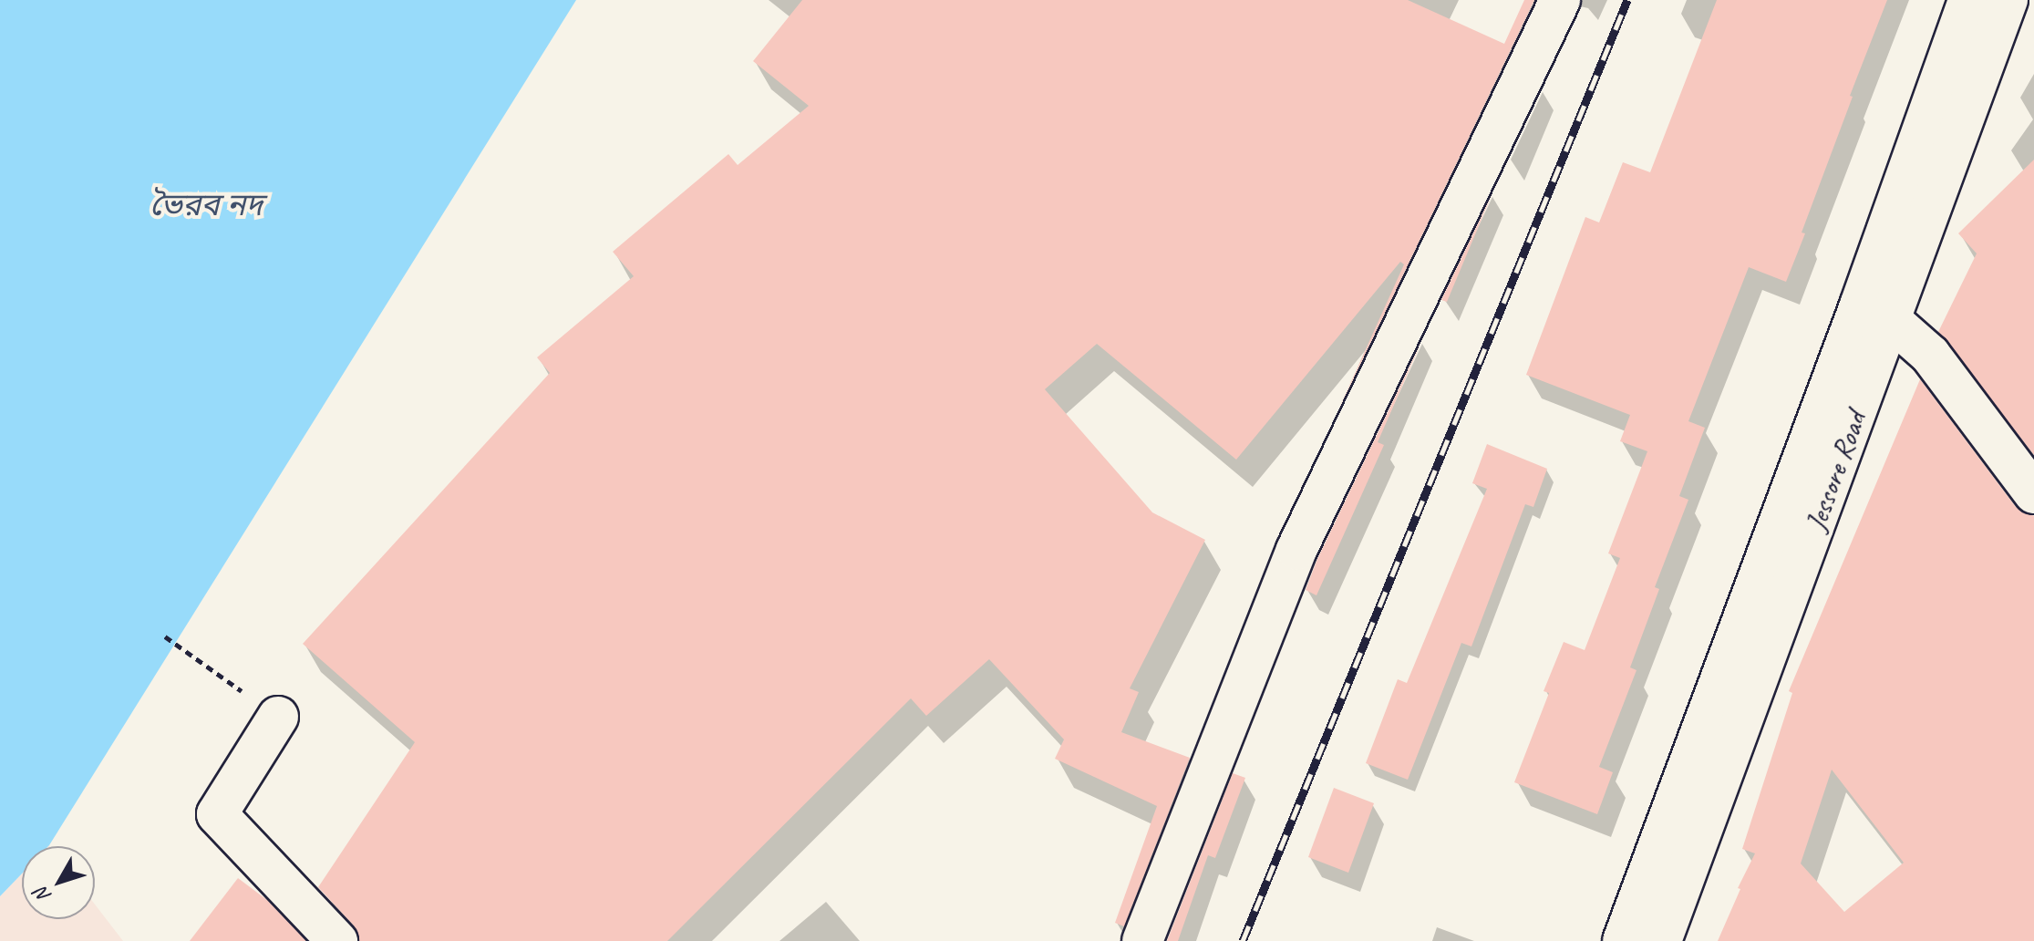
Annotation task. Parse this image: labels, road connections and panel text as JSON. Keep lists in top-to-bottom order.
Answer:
{
  "streets": {
    "main road": ["Jessore Road"]
  },
  "water": ["ভৈরব নদ"],
  "north": "bottom left"
}
